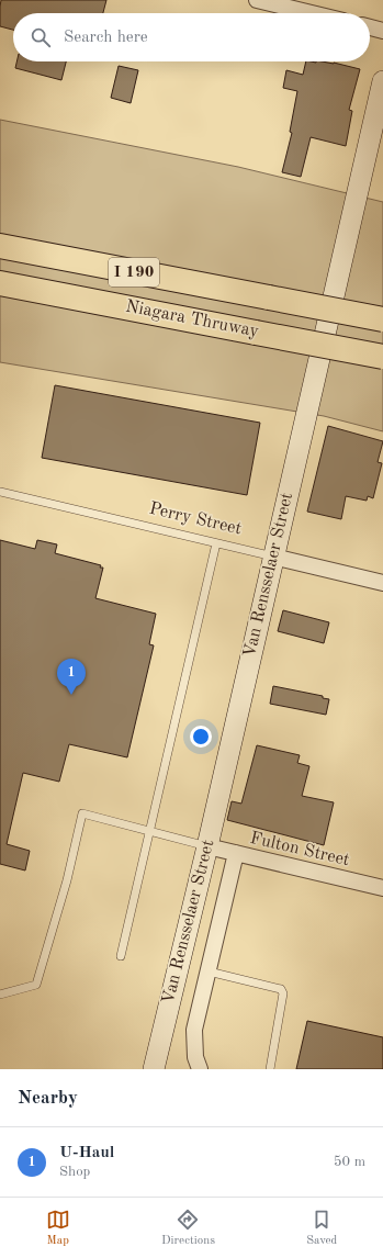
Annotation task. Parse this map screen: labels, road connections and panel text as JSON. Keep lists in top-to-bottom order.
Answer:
{
  "streets": {
    "highway": ["I 190", "Niagara Thruway"],
    "street": ["Perry Street", "Van Rensselaer Street", "Fulton Street"]
  },
  "crossings": [
    ["Perry Street", "Van Rensselaer Street"],
    ["Van Rensselaer Street", "Fulton Street"]
  ],
  "page": {
    "search": "Search here",
    "pins": "1",
    "heading": "Nearby",
    "list": [
      {
        "mark": "1",
        "name": "U-Haul",
        "note": "Shop",
        "value": "50 m"
      }
    ],
    "nav": ["Map", "Directions", "Saved"]
  }
}
